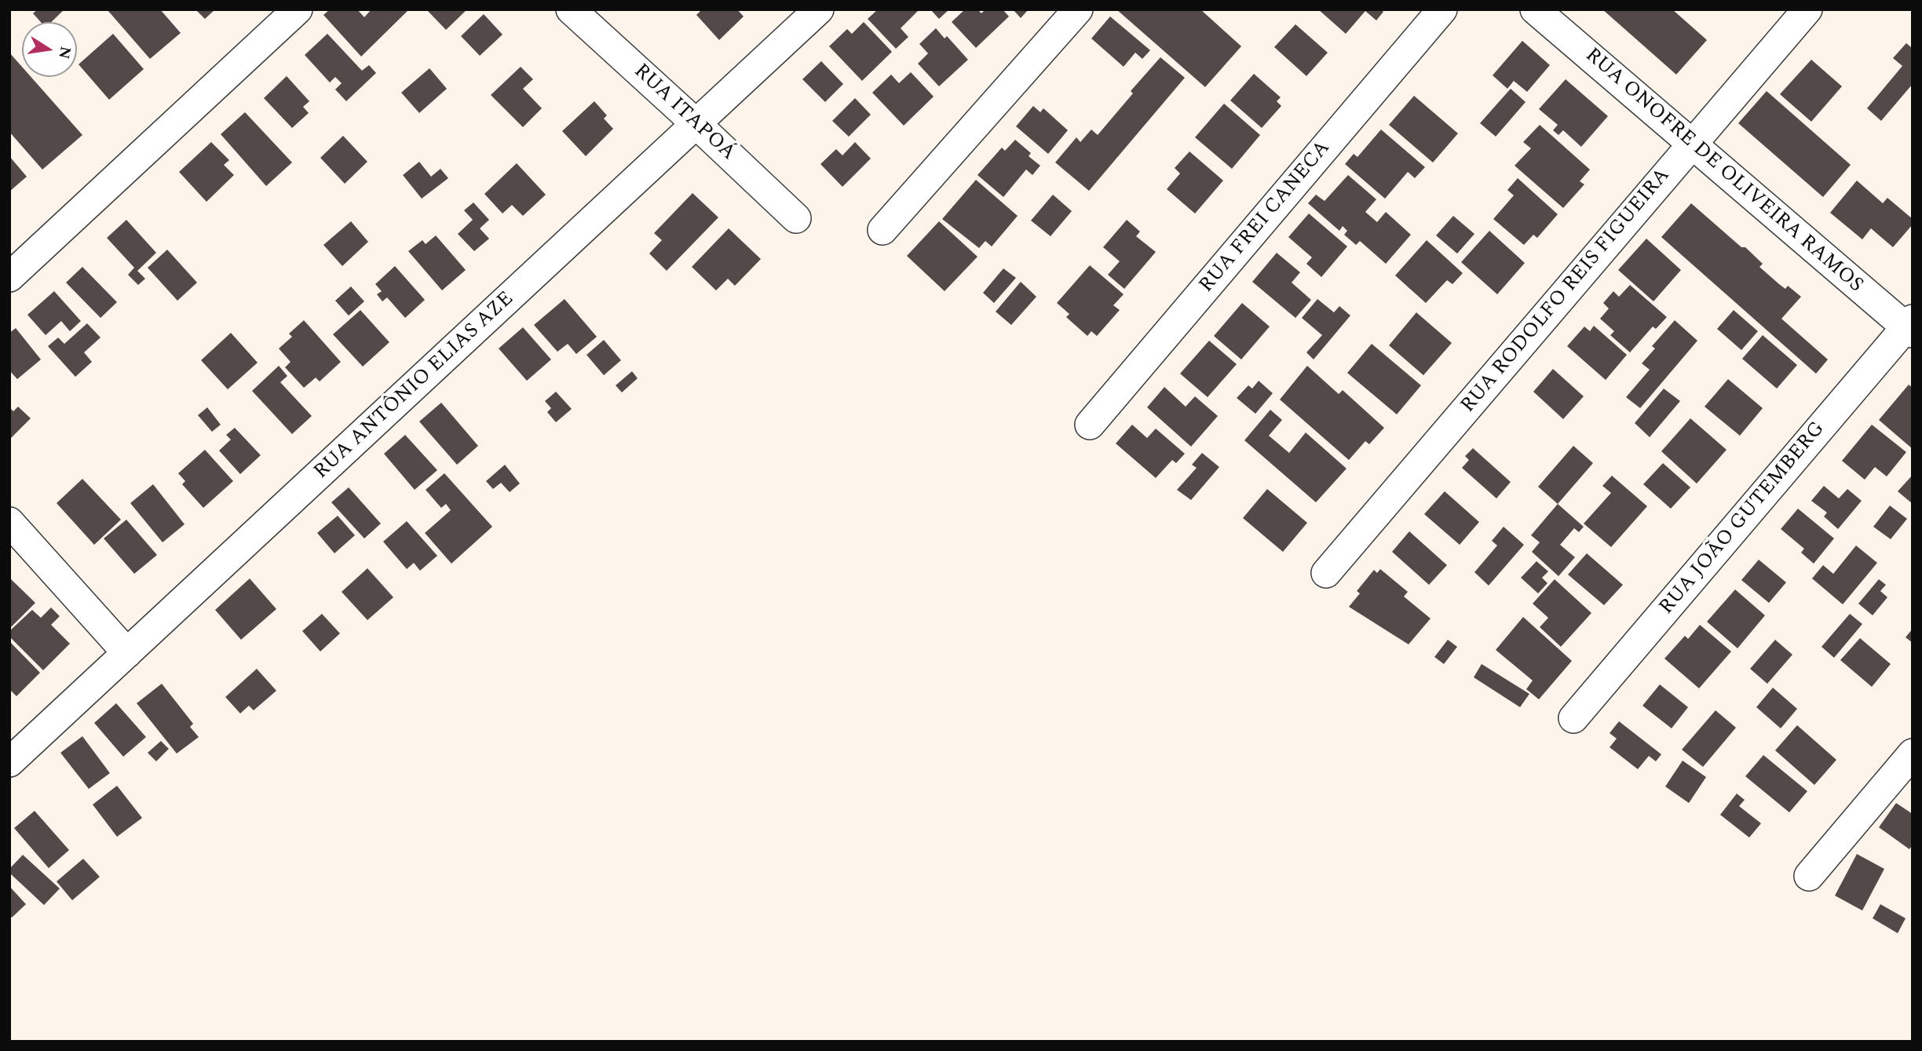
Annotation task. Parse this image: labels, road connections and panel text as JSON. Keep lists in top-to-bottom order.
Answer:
{
  "streets": {
    "street": [
      "RUA ITAPOÁ",
      "RUA ONOFRE DE OLIVEIRA RAMOS",
      "RUA FREI CANECA",
      "RUA RODOLFO REIS FIGUEIRA",
      "RUA ANTÔNIO ELIAS AZE",
      "RUA JOÃO GUTEMBERG"
    ]
  },
  "crossings": [
    ["RUA ITAPOÁ", "RUA ANTÔNIO ELIAS AZE"],
    ["RUA ONOFRE DE OLIVEIRA RAMOS", "RUA RODOLFO REIS FIGUEIRA"],
    ["RUA ONOFRE DE OLIVEIRA RAMOS", "RUA JOÃO GUTEMBERG"]
  ],
  "north": "right"
}
